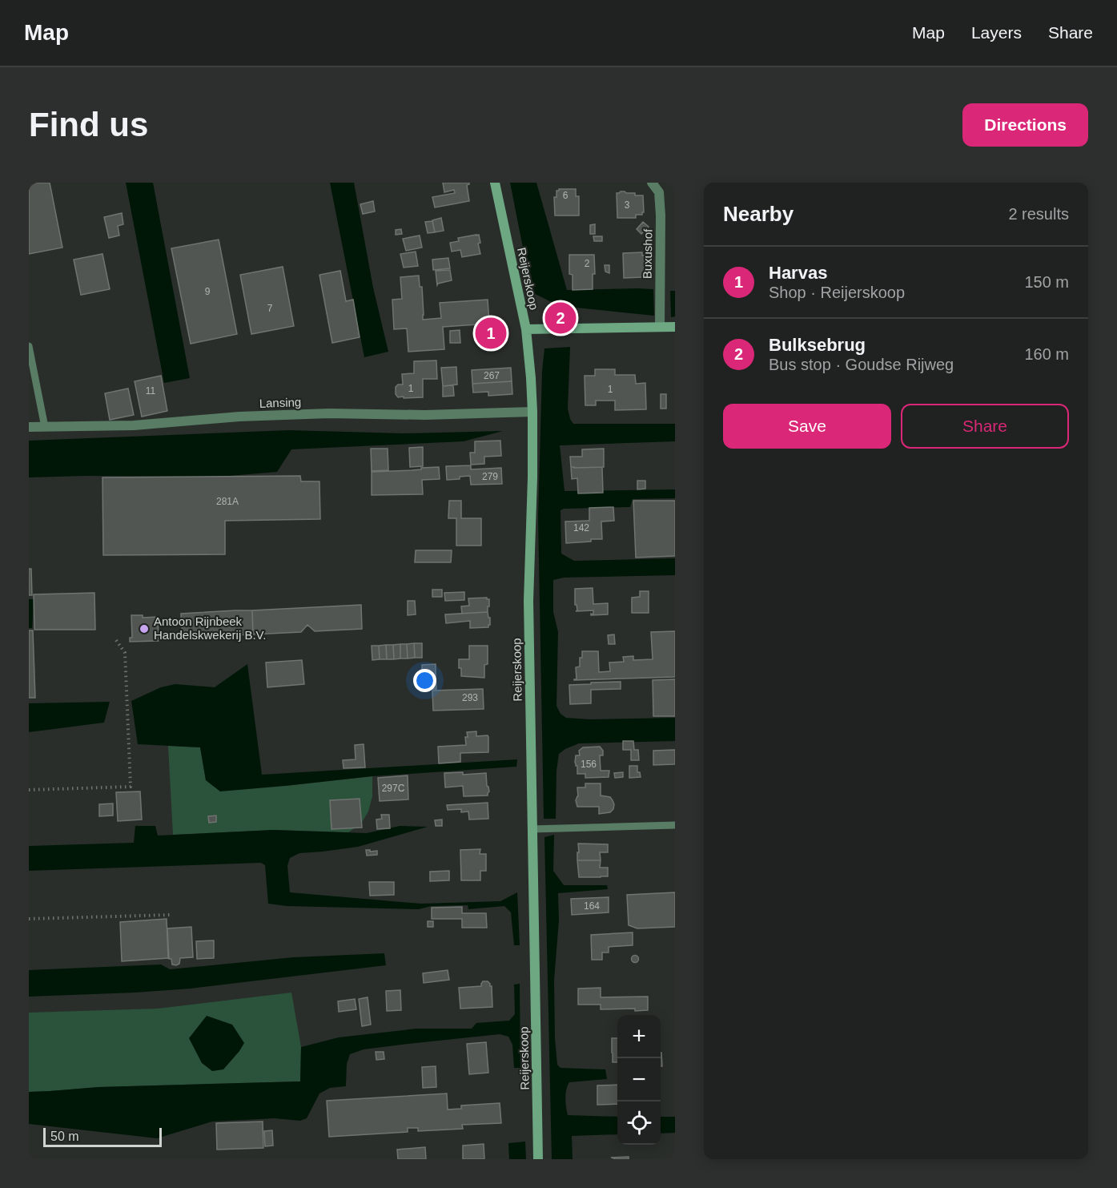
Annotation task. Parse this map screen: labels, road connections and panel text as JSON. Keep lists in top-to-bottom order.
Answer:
{
  "streets": {
    "street": ["Buxushof", "Reijerskoop", "Lansing"]
  },
  "crossings": [
    ["Reijerskoop", "Lansing"]
  ],
  "places": ["Antoon Rijnbeek Handelskwekerij B.V."],
  "house_numbers": [
    "6",
    "3",
    "2",
    "9",
    "7",
    "267",
    "1",
    "1",
    "11",
    "279",
    "281A",
    "142",
    "293",
    "156",
    "297C",
    "164"
  ],
  "scale_bar": "50 m",
  "page": {
    "header": "Map",
    "nav": ["Map", "Layers", "Share"],
    "buttons": [
      "Directions",
      ["Save", "Share"]
    ],
    "title": "Find us",
    "heading": ["Nearby", "2 results"],
    "list": [
      {
        "mark": "1",
        "name": "Harvas",
        "note": "Shop · Reijerskoop",
        "value": "150 m"
      },
      {
        "mark": "2",
        "name": "Bulksebrug",
        "note": "Bus stop · Goudse Rijweg",
        "value": "160 m"
      }
    ],
    "pins": ["2", "1"],
    "map_buttons": ["+", "−"],
    "scale": "50 m"
  }
}
